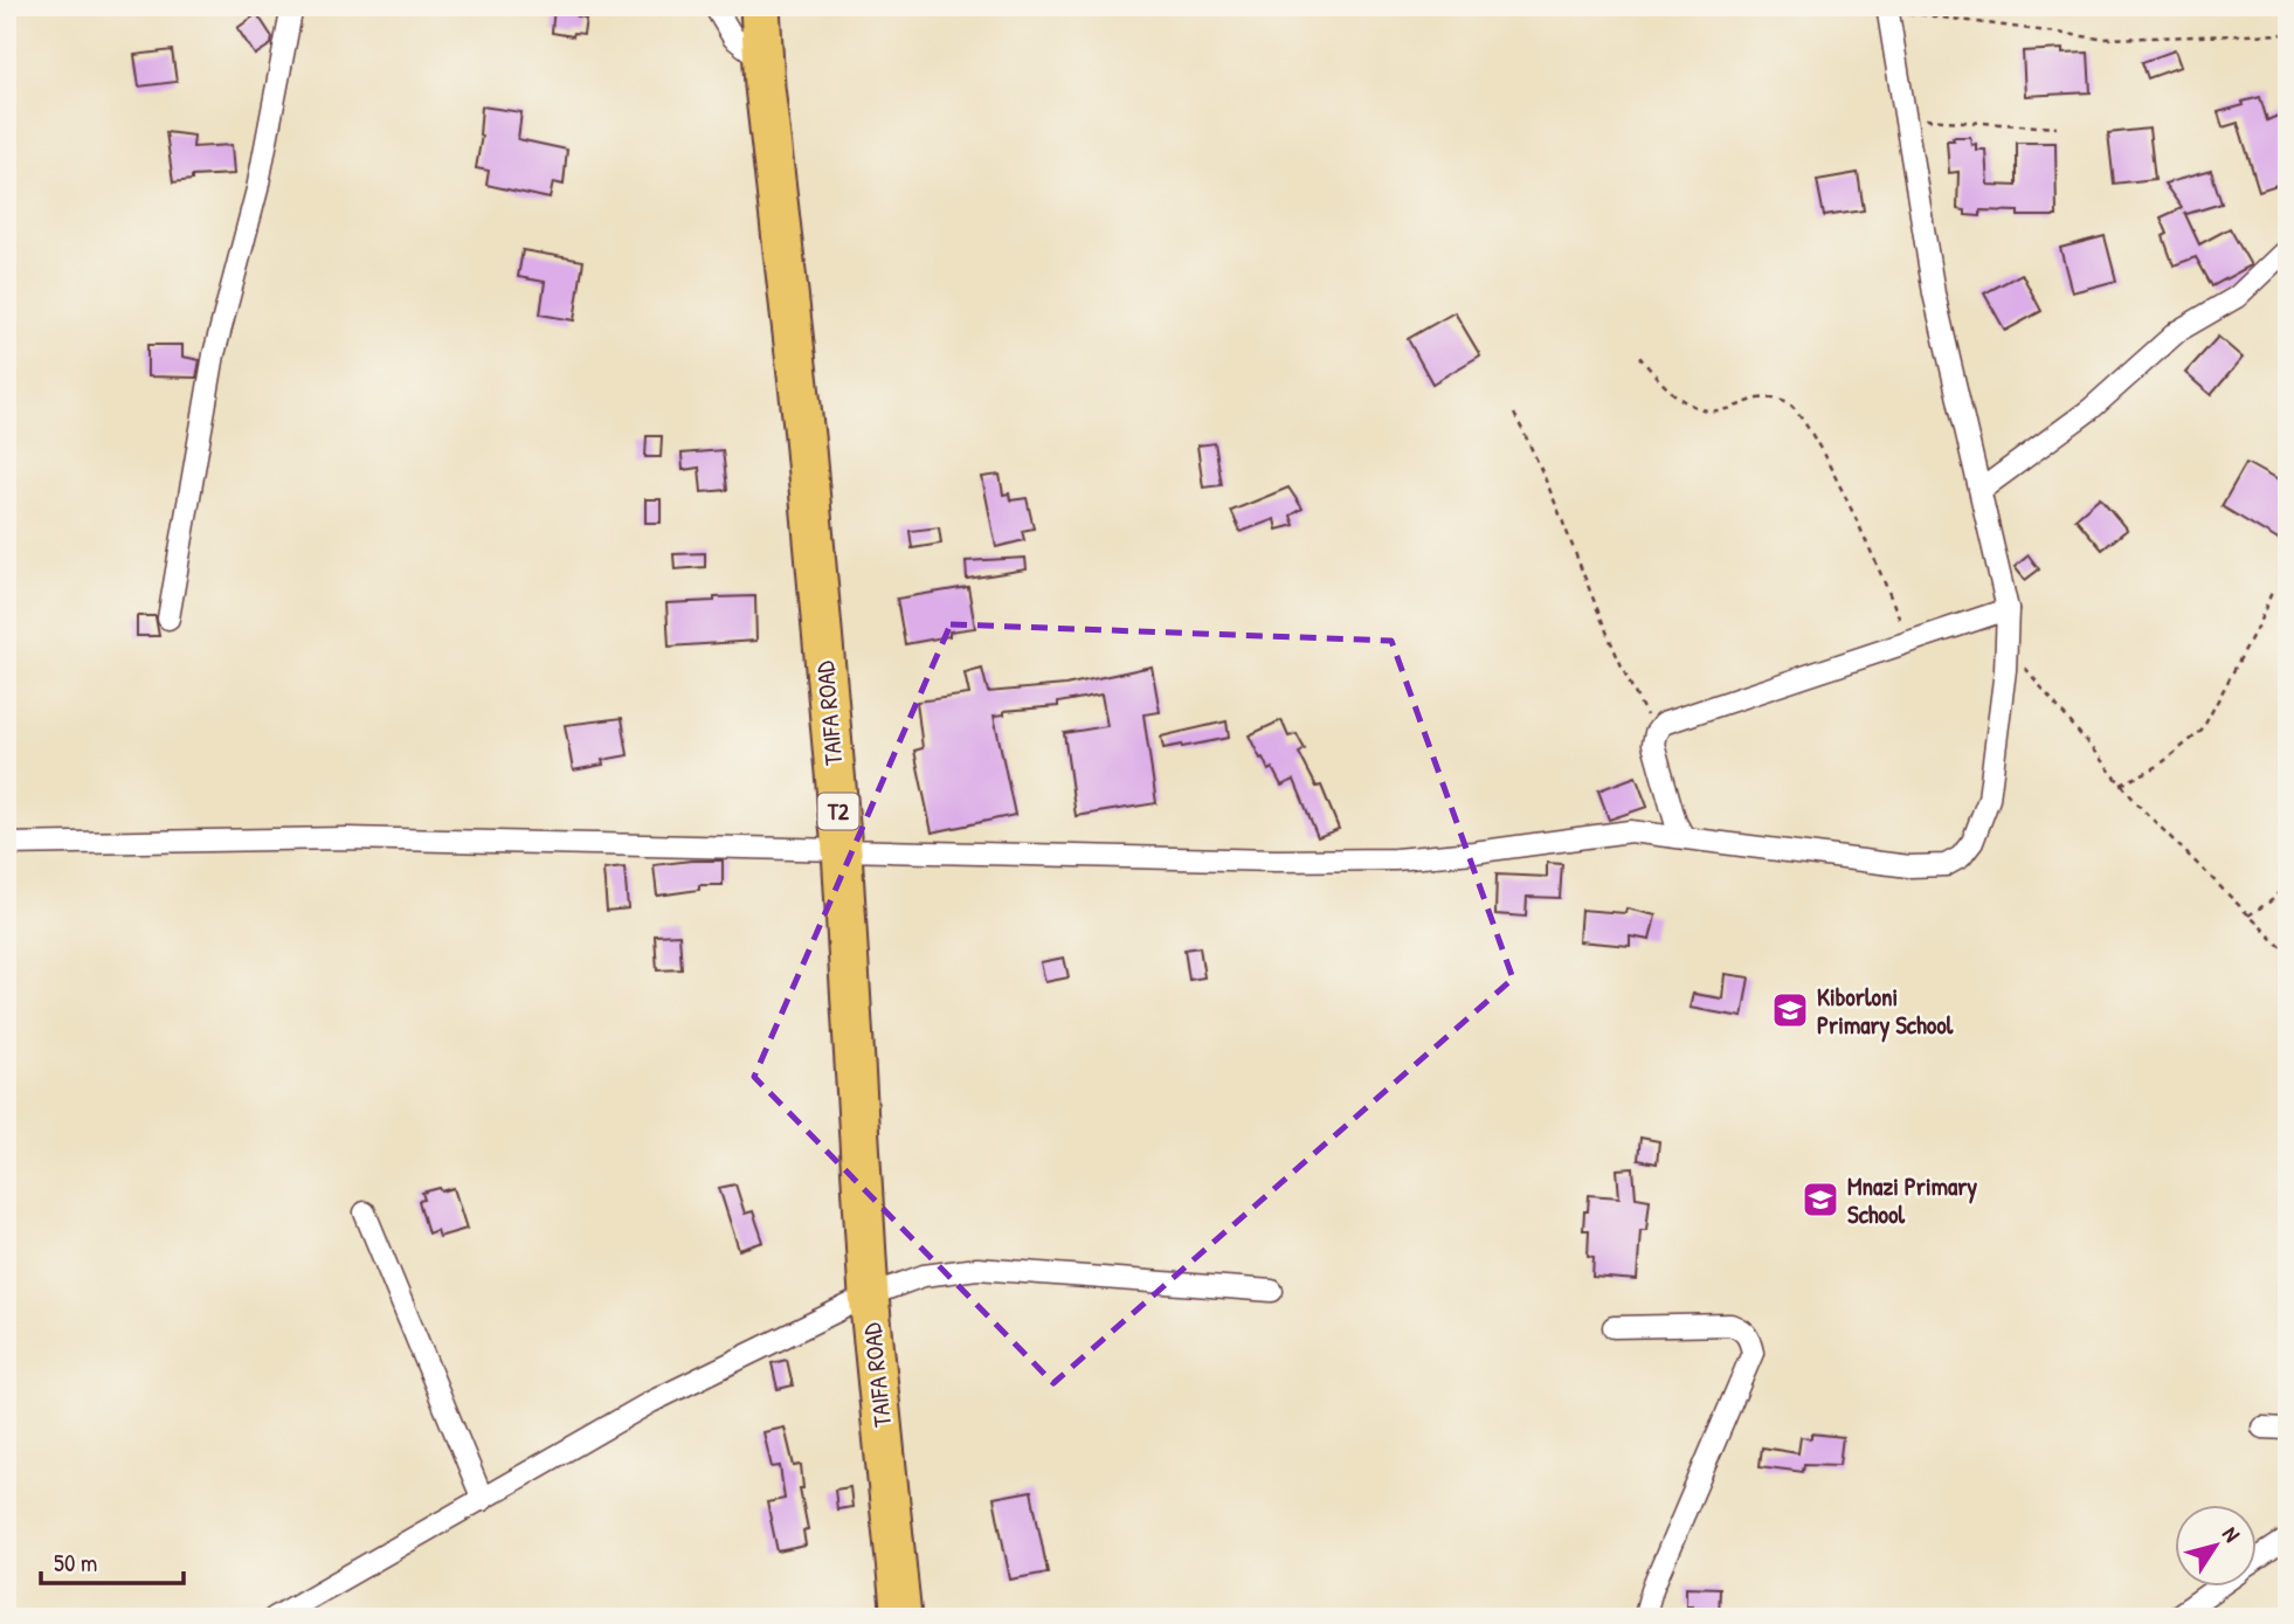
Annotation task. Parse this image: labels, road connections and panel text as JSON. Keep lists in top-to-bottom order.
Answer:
{
  "streets": {
    "highway": ["TAIFA ROAD", "T2"]
  },
  "places": {
    "school or university": ["Kiborloni Primary School", "Mnazi Primary School"]
  },
  "scale_bar": "50 m",
  "north": "top right"
}
